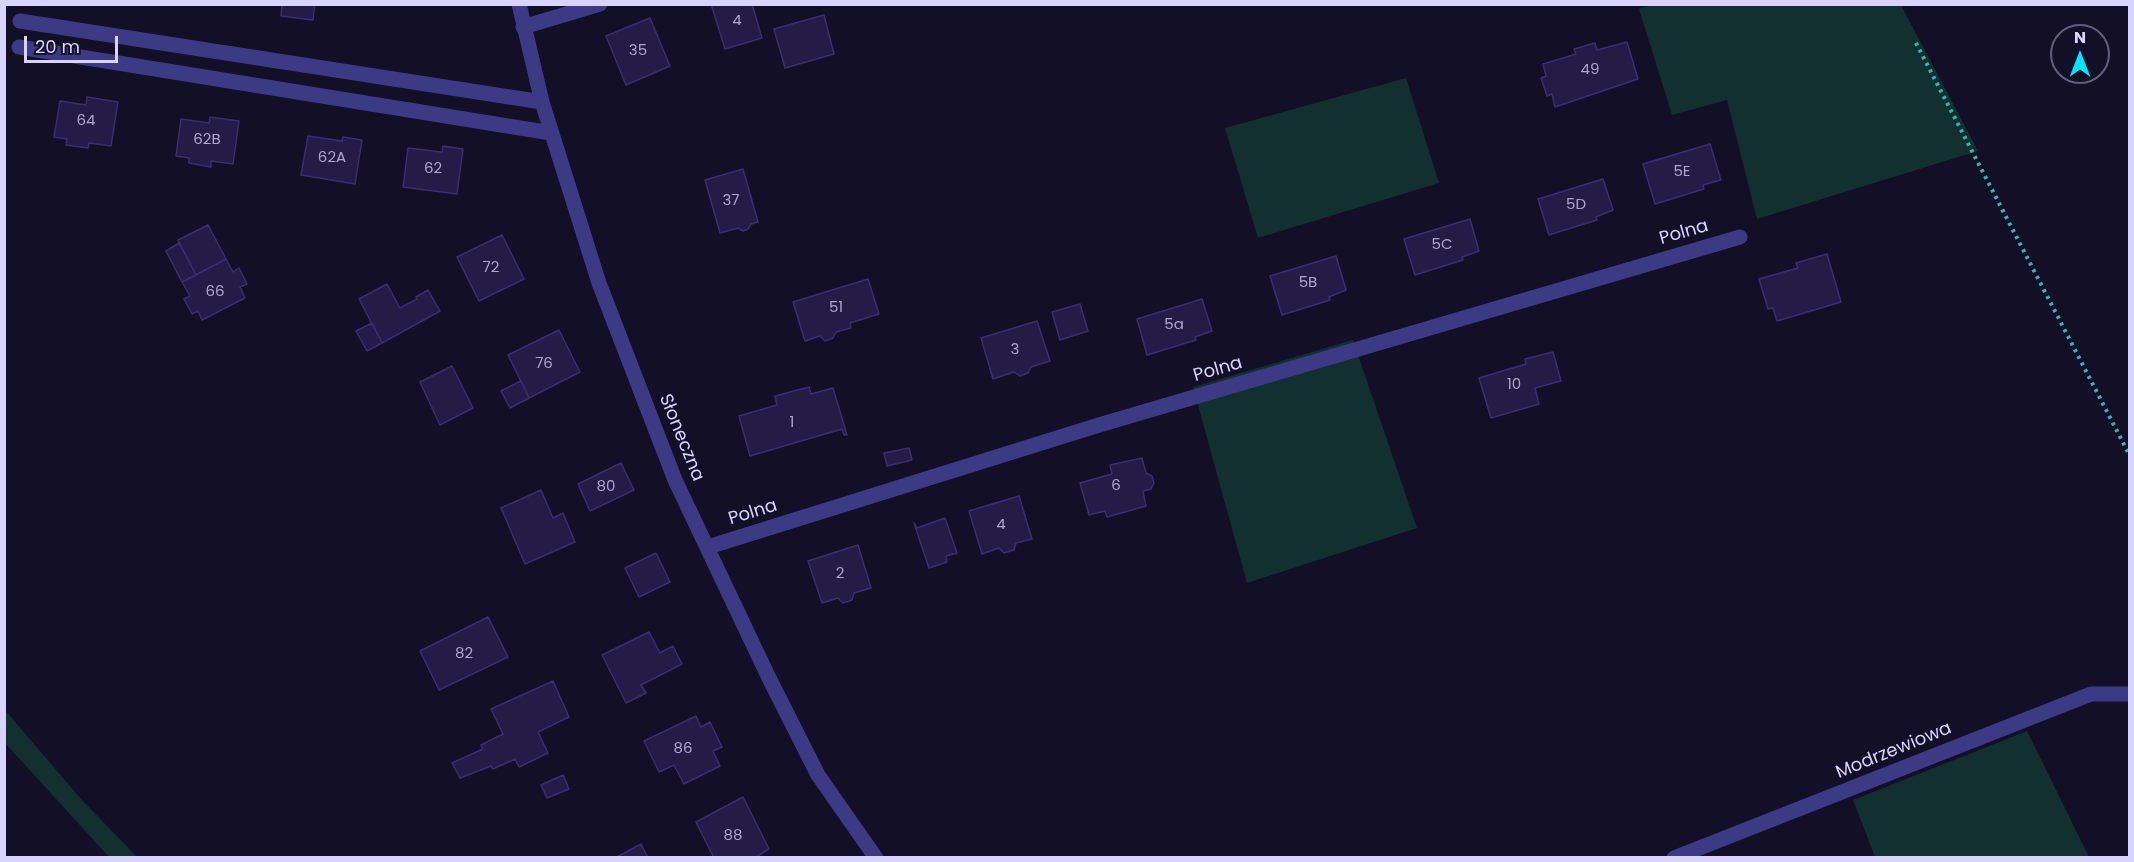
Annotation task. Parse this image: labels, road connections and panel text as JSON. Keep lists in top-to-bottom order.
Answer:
{
  "streets": {
    "street": ["Polna", "Słoneczna", "Modrzewiowa"]
  },
  "crossings": [
    ["Polna", "Słoneczna"]
  ],
  "house_numbers": [
    "4",
    "35",
    "49",
    "64",
    "62B",
    "62A",
    "62",
    "5E",
    "37",
    "5D",
    "5C",
    "72",
    "5B",
    "66",
    "51",
    "5a",
    "3",
    "76",
    "10",
    "1",
    "6",
    "80",
    "4",
    "2",
    "82",
    "86",
    "88"
  ],
  "scale_bar": "20 m",
  "north": "top"
}
